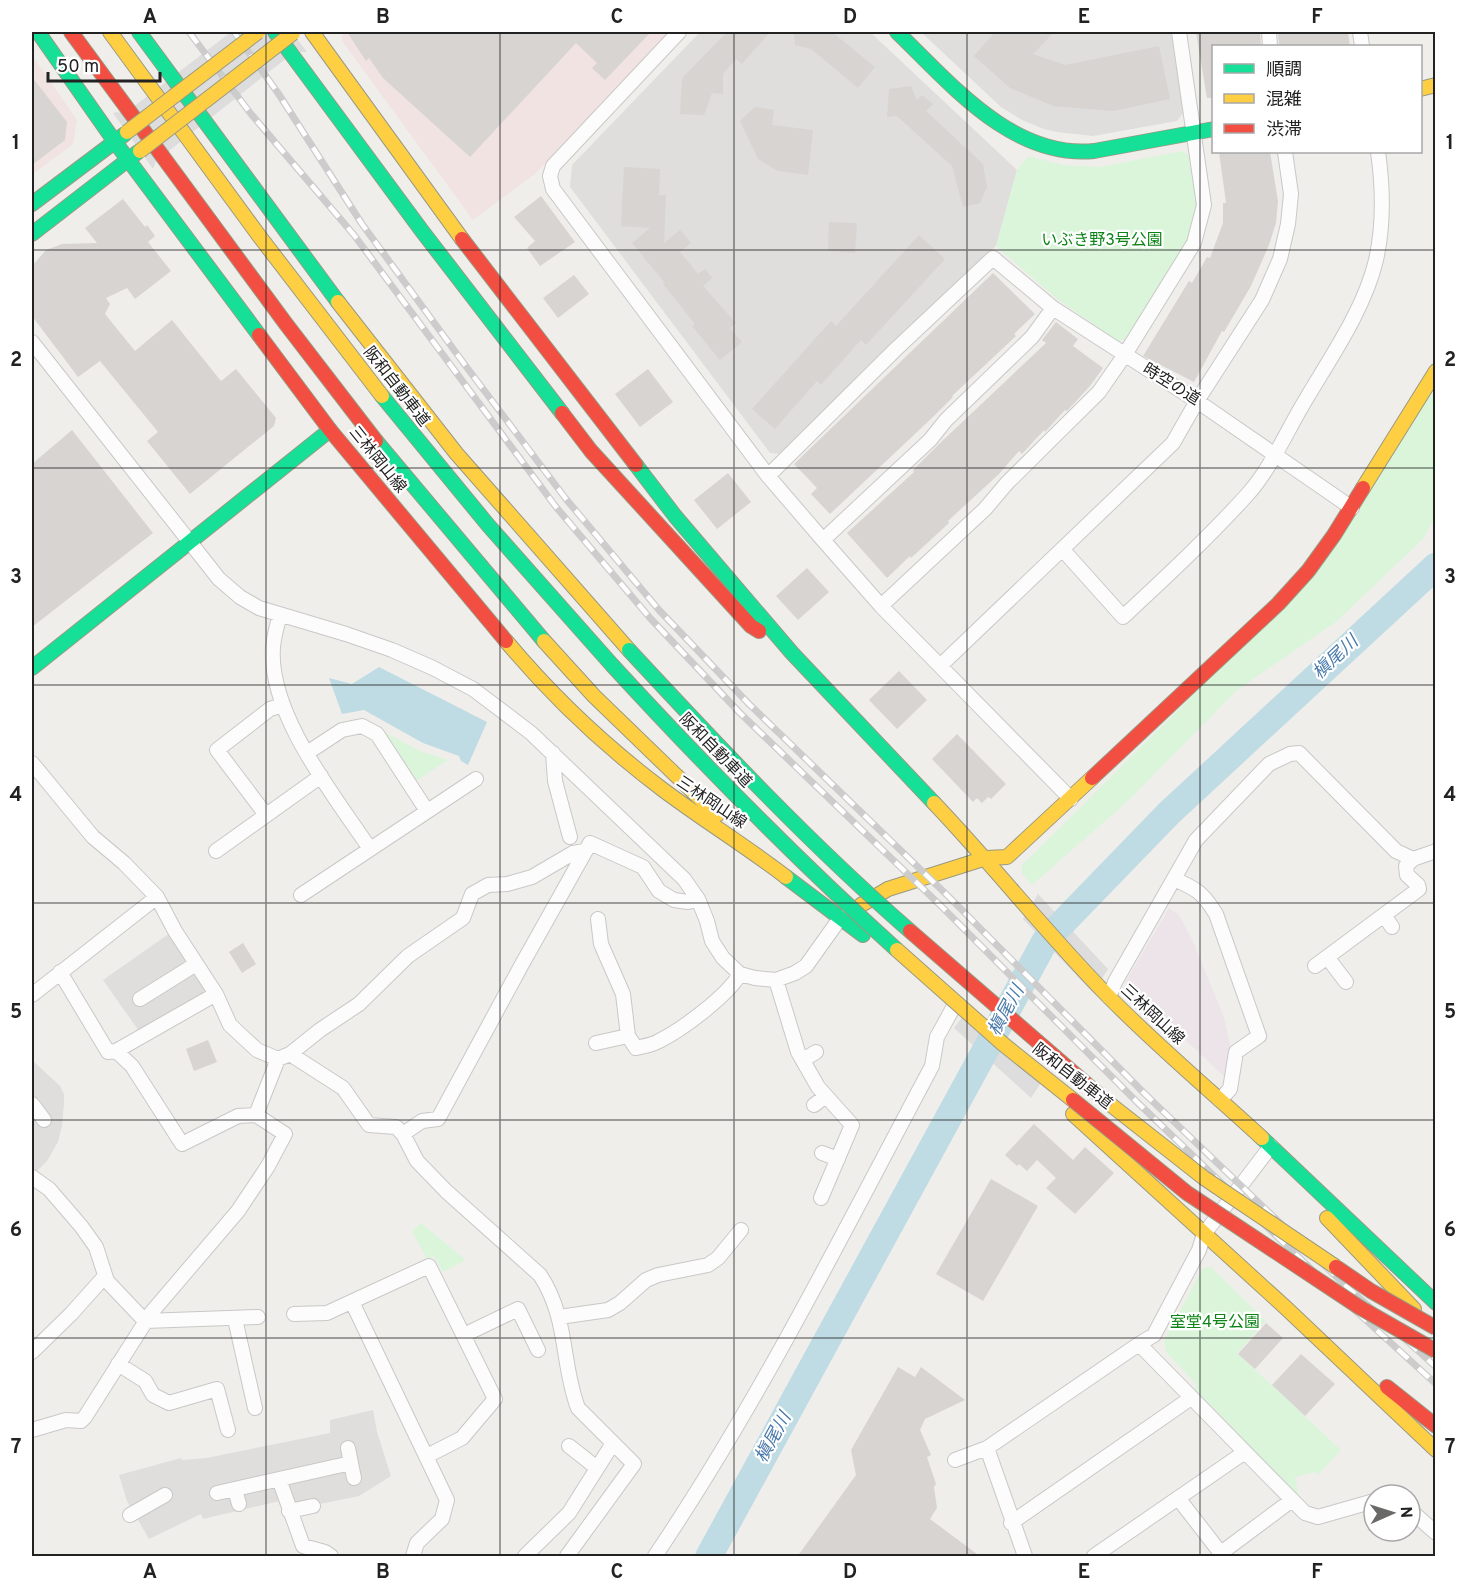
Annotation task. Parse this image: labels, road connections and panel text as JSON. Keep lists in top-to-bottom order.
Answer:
{
  "streets": {
    "main road": ["阪和自動車道", "三林岡山線"],
    "street": ["時空の道"]
  },
  "water": ["槇尾川"],
  "parks": ["いぶき野3号公園", "室堂4号公園"],
  "legend": ["順調", "混雑", "渋滞"],
  "scale_bar": "50 m",
  "north": "right",
  "grid": {
    "columns": [
      "A",
      "B",
      "C",
      "D",
      "E",
      "F"
    ],
    "rows": [
      "1",
      "2",
      "3",
      "4",
      "5",
      "6",
      "7"
    ]
  }
}
